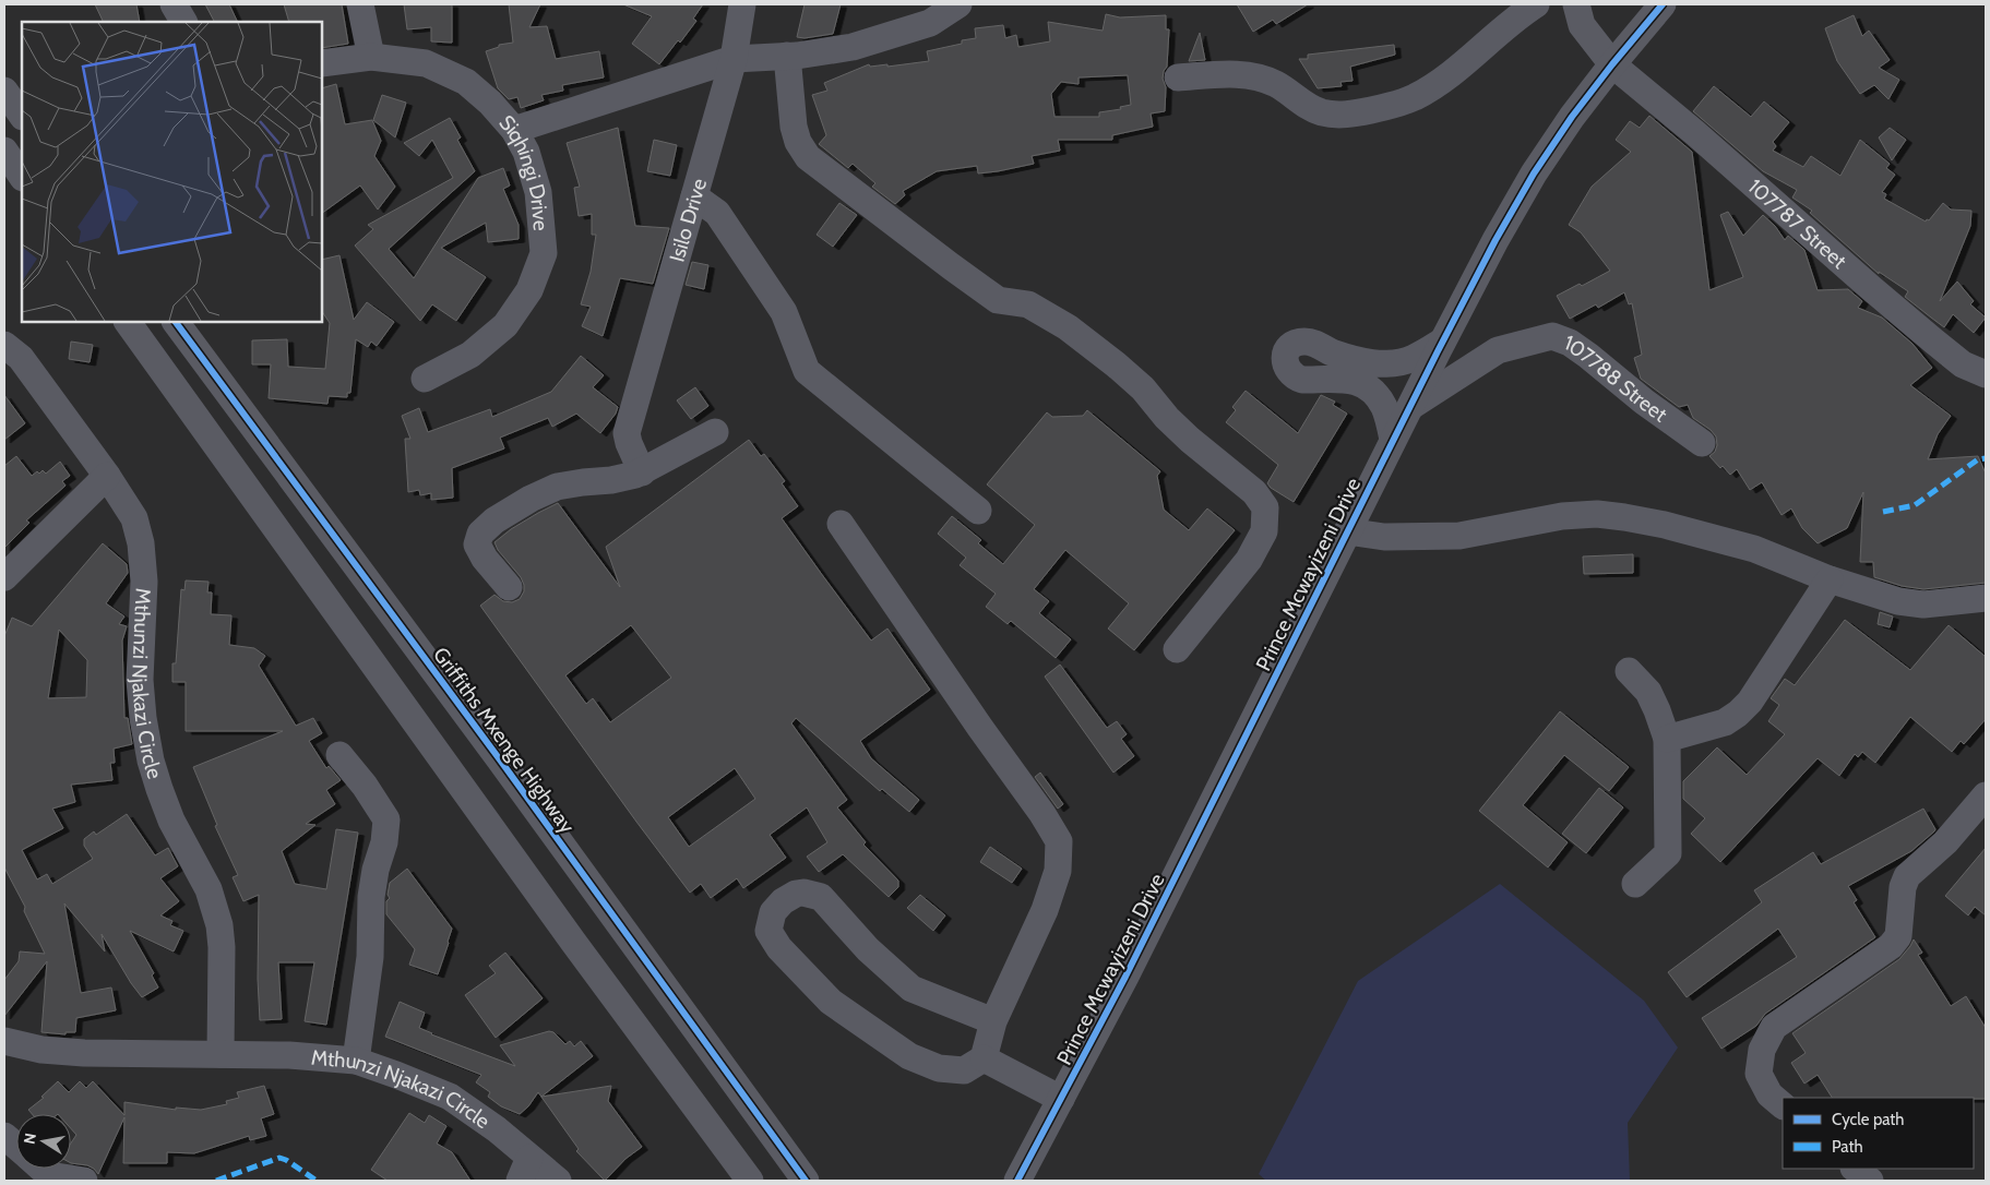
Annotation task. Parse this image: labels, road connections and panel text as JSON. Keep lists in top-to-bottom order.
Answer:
{
  "streets": {
    "street": [
      "Siqhingi Drive",
      "Isilo Drive",
      "107787 Street",
      "107788 Street",
      "Prince Mcwayizeni Drive",
      "Mthunzi Njakazi Circle",
      "Griffiths Mxenge Highway"
    ]
  },
  "crossings": [
    ["107787 Street", "Prince Mcwayizeni Drive"],
    ["107788 Street", "Prince Mcwayizeni Drive"]
  ],
  "legend": ["Cycle path", "Path"],
  "north": "left"
}
